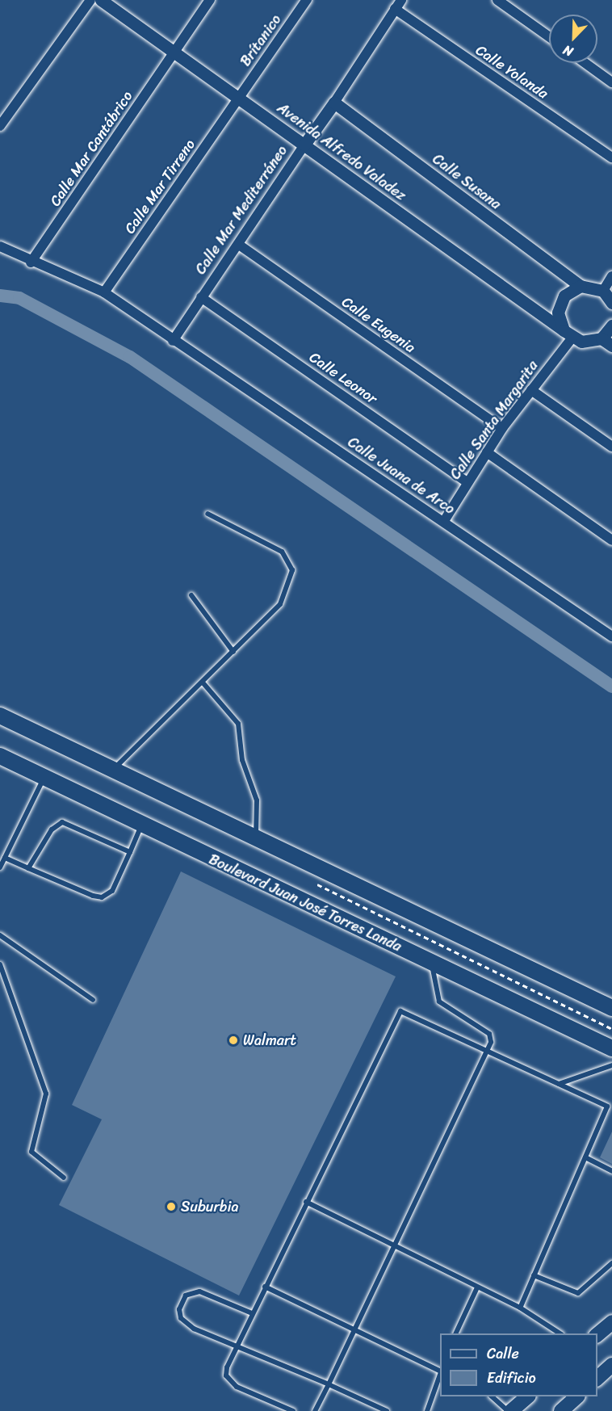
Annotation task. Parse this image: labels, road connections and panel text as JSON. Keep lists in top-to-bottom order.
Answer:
{
  "streets": {
    "main road": ["Boulevard Juan José Torres Landa"],
    "street": [
      "Brítanico",
      "Calle Yolanda",
      "Calle Mar Cantábrico",
      "Avenida Alfredo Valadez",
      "Calle Susana",
      "Calle Mar Tirreno",
      "Calle Mar Mediterráneo",
      "Calle Eugenia",
      "Calle Leonor",
      "Calle Santa Margarita",
      "Calle Juana de Arco"
    ]
  },
  "crossings": [
    ["Brítanico", "Avenida Alfredo Valadez"],
    ["Brítanico", "Calle Mar Tirreno"],
    ["Calle Yolanda", "Calle Mar Mediterráneo"],
    ["Calle Mar Cantábrico", "Avenida Alfredo Valadez"],
    ["Calle Mar Cantábrico", "Calle Juana de Arco"],
    ["Avenida Alfredo Valadez", "Calle Mar Tirreno"],
    ["Avenida Alfredo Valadez", "Calle Mar Mediterráneo"],
    ["Avenida Alfredo Valadez", "Calle Santa Margarita"],
    ["Calle Susana", "Calle Mar Mediterráneo"],
    ["Calle Mar Tirreno", "Calle Juana de Arco"],
    ["Calle Mar Mediterráneo", "Calle Eugenia"],
    ["Calle Mar Mediterráneo", "Calle Leonor"],
    ["Calle Mar Mediterráneo", "Calle Juana de Arco"],
    ["Calle Eugenia", "Calle Santa Margarita"],
    ["Calle Leonor", "Calle Santa Margarita"],
    ["Calle Santa Margarita", "Calle Juana de Arco"]
  ],
  "places": ["Walmart", "Suburbia"],
  "legend": ["Calle", "Edificio"],
  "north": "bottom left"
}
